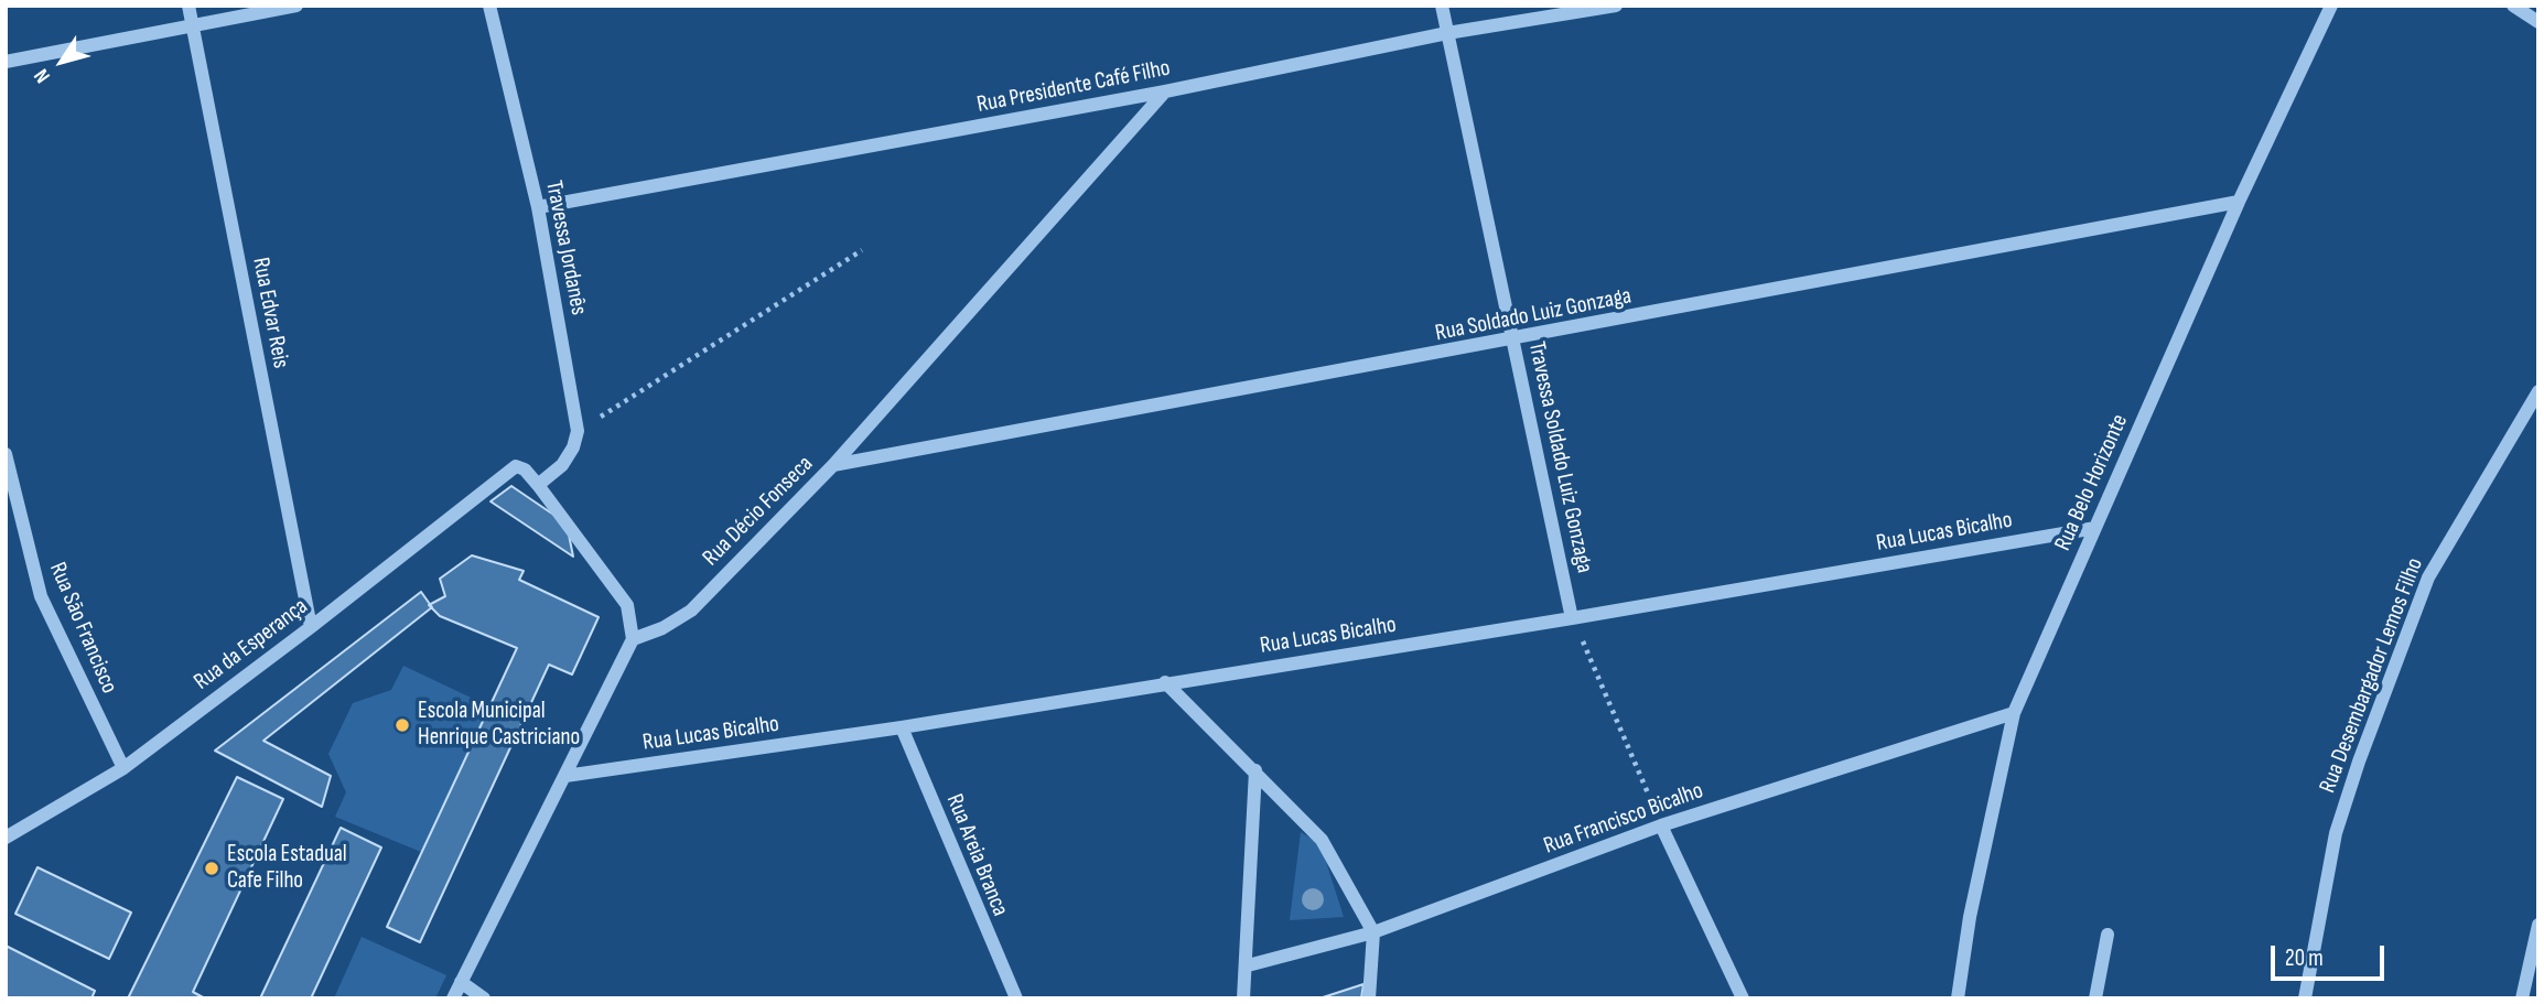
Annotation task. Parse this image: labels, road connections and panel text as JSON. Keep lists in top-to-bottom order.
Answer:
{
  "streets": {
    "street": [
      "Rua Presidente Café Filho",
      "Travessa Jordanês",
      "Rua Edvar Reis",
      "Rua Soldado Luiz Gonzaga",
      "Travessa Soldado Luiz Gonzaga",
      "Rua Belo Horizonte",
      "Rua Décio Fonseca",
      "Rua Lucas Bicalho",
      "Rua São Francisco",
      "Rua da Esperança",
      "Rua Desembargador Lemos Filho",
      "Rua Francisco Bicalho",
      "Rua Areia Branca"
    ]
  },
  "crossings": [
    ["Rua Presidente Café Filho", "Travessa Jordanês"],
    ["Rua Presidente Café Filho", "Travessa Soldado Luiz Gonzaga"],
    ["Rua Presidente Café Filho", "Rua Décio Fonseca"],
    ["Rua Edvar Reis", "Rua da Esperança"],
    ["Rua Soldado Luiz Gonzaga", "Travessa Soldado Luiz Gonzaga"],
    ["Rua Soldado Luiz Gonzaga", "Rua Belo Horizonte"],
    ["Rua Soldado Luiz Gonzaga", "Rua Décio Fonseca"],
    ["Travessa Soldado Luiz Gonzaga", "Rua Lucas Bicalho"],
    ["Rua Belo Horizonte", "Rua Lucas Bicalho"],
    ["Rua Belo Horizonte", "Rua Francisco Bicalho"],
    ["Rua Lucas Bicalho", "Rua Areia Branca"],
    ["Rua São Francisco", "Rua da Esperança"]
  ],
  "places": ["Escola Municipal Henrique Castriciano", "Escola Estadual Cafe Filho"],
  "scale_bar": "20 m",
  "north": "bottom left"
}
